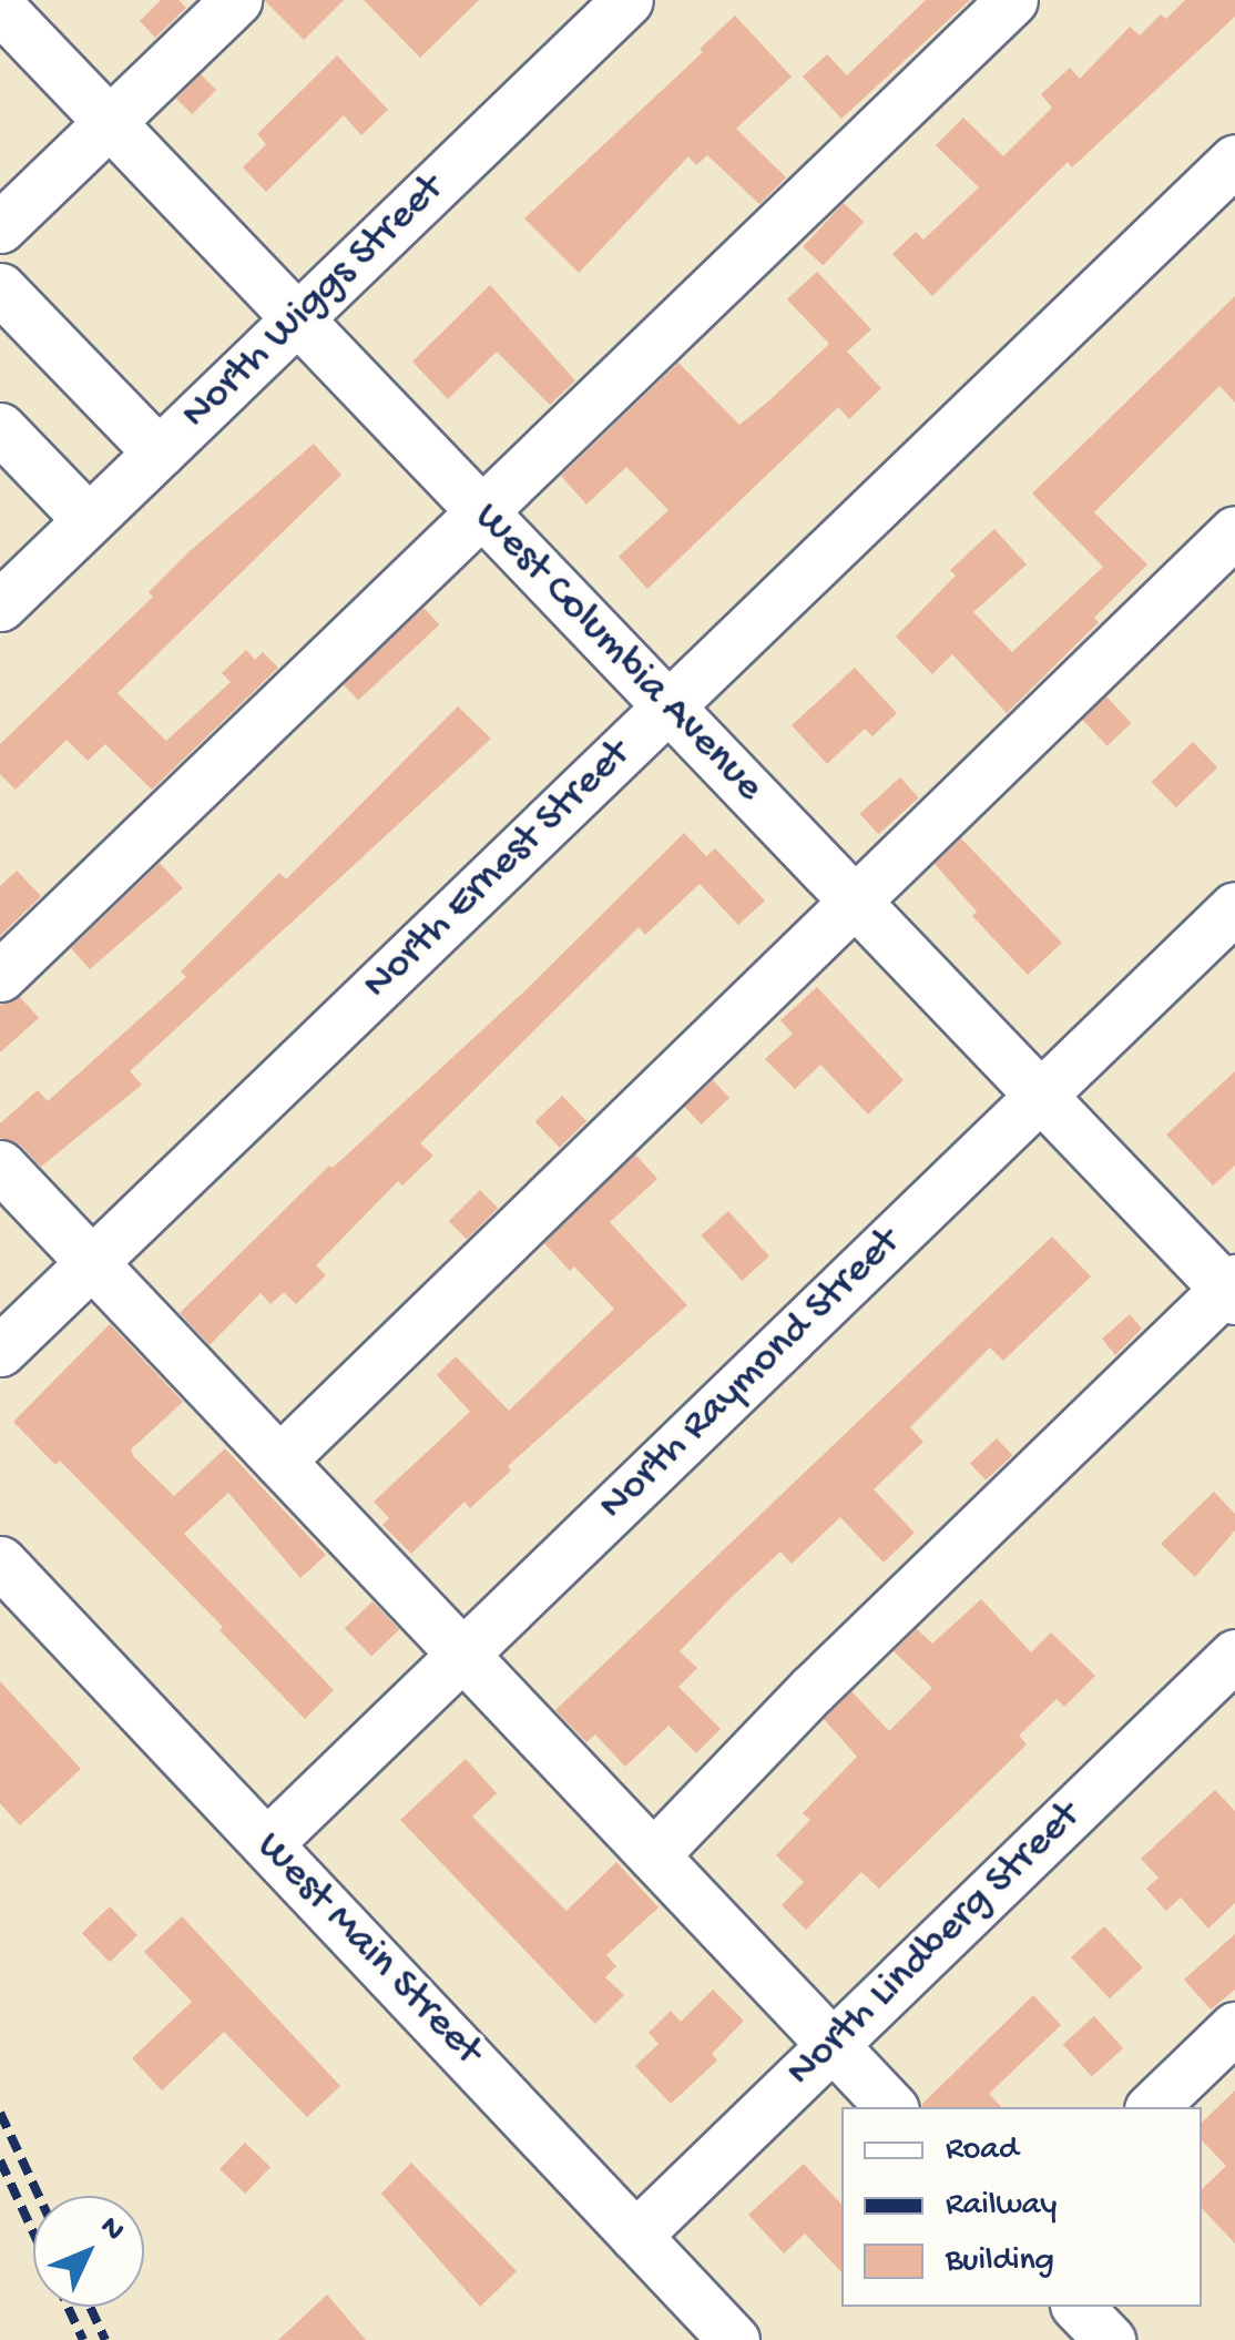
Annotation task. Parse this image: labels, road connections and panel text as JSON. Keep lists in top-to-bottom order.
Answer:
{
  "streets": {
    "street": [
      "North Wiggs Street",
      "West Columbia Avenue",
      "North Ernest Street",
      "North Raymond Street",
      "North Lindberg Street",
      "West Main Street"
    ]
  },
  "crossings": [
    ["North Wiggs Street", "West Columbia Avenue"],
    ["West Columbia Avenue", "North Ernest Street"],
    ["West Columbia Avenue", "North Raymond Street"],
    ["North Raymond Street", "West Main Street"],
    ["North Lindberg Street", "West Main Street"]
  ],
  "legend": ["Road", "Railway", "Building"],
  "north": "top right"
}
